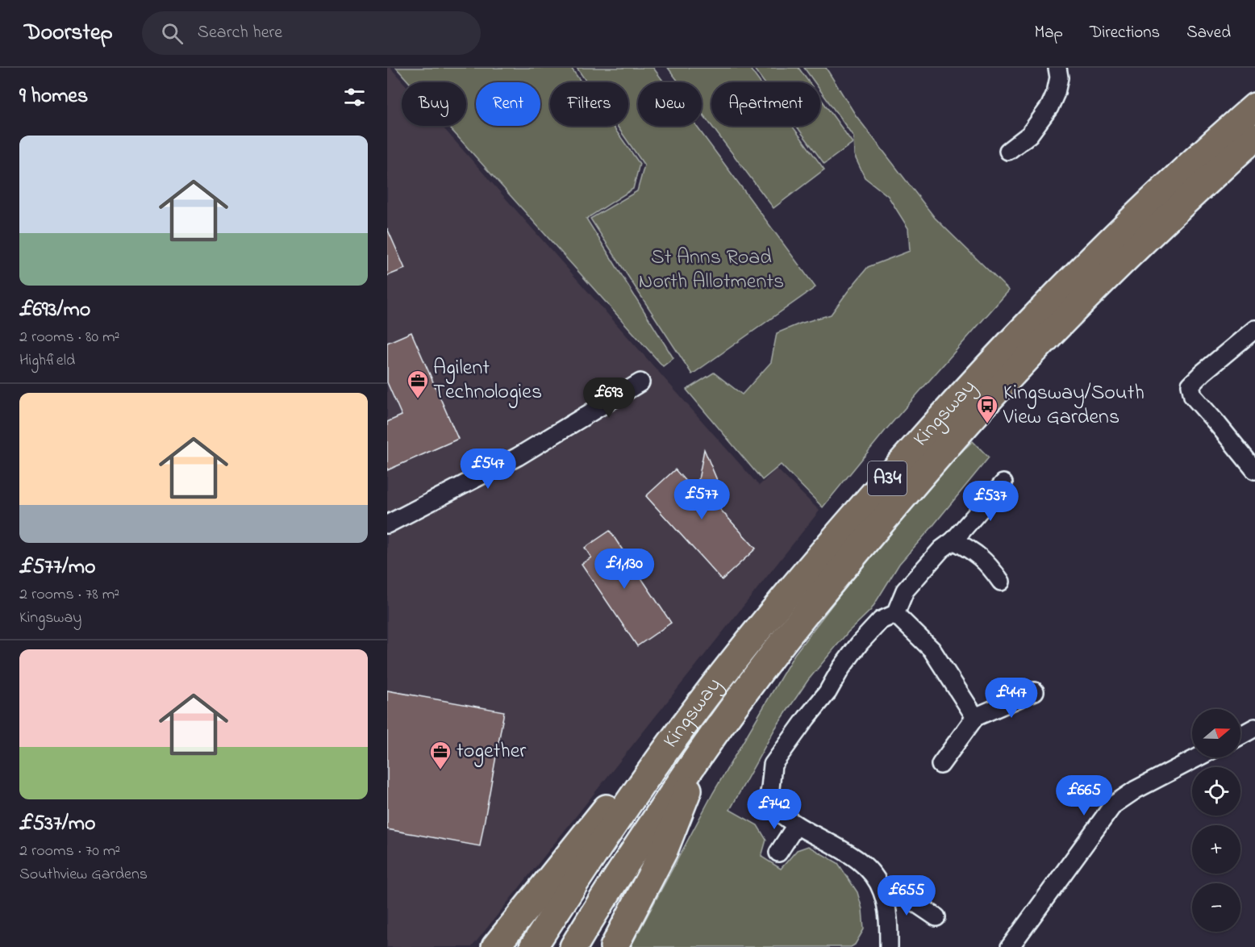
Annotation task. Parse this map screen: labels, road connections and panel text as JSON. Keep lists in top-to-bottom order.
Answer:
{
  "streets": {
    "highway": ["Kingsway", "A34"]
  },
  "parks": ["St Anns Road North Allotments"],
  "places": {
    "office": ["Agilent Technologies", "together"],
    "bus stop": ["Kingsway/South View Gardens"]
  },
  "north": "right",
  "page": {
    "header": "Doorstep",
    "search": "Search here",
    "nav": ["Map", "Directions", "Saved"],
    "heading": "9 homes",
    "chip": [
      "Buy",
      "Rent",
      "Filters",
      "New",
      "Apartment"
    ],
    "list": [
      {
        "name": "£693/mo",
        "note": "2 rooms · 80 m² · Highfield"
      },
      {
        "name": "£577/mo",
        "note": "2 rooms · 78 m² · Kingsway"
      },
      {
        "name": "£537/mo",
        "note": "2 rooms · 70 m² · Southview Gardens"
      }
    ],
    "price": [
      "£693",
      "£547",
      "£577",
      "£537",
      "£1,130",
      "£447",
      "£665",
      "£742",
      "£655"
    ],
    "map_buttons": ["+", "−"]
  }
}
